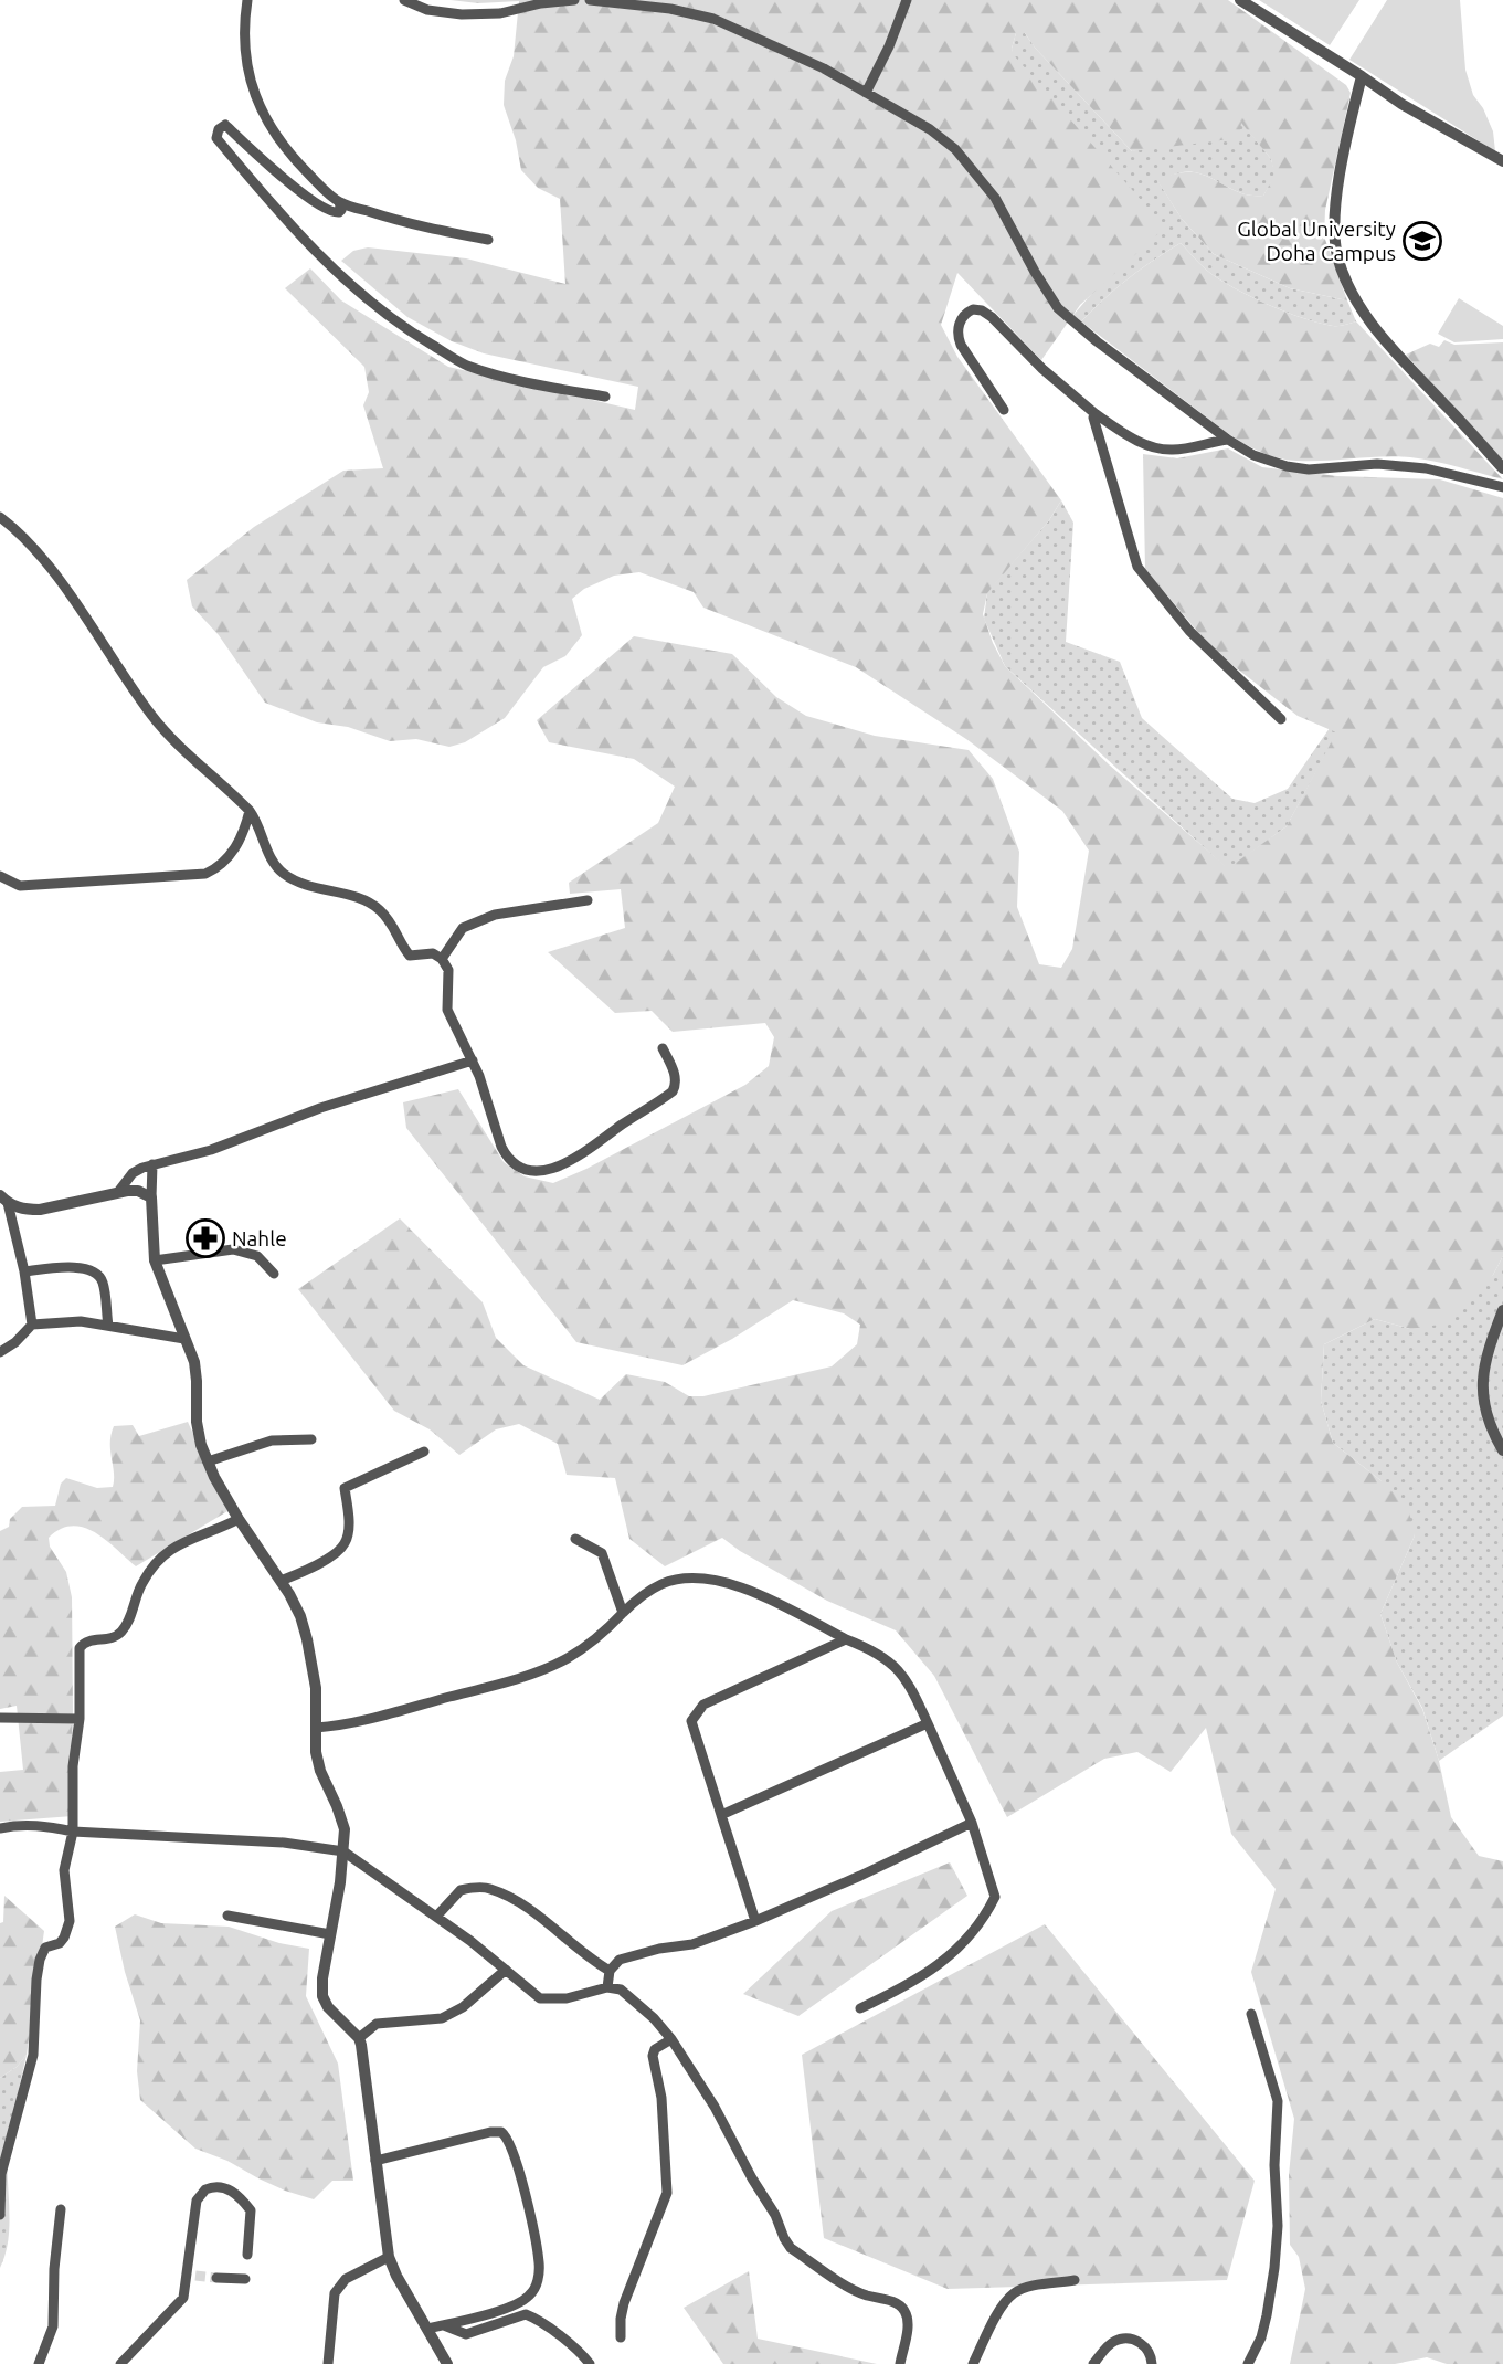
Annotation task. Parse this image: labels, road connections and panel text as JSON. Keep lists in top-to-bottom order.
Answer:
{
  "places": {
    "school or university": ["Global University Doha Campus"],
    "pharmacy": ["Nahle"]
  }
}
